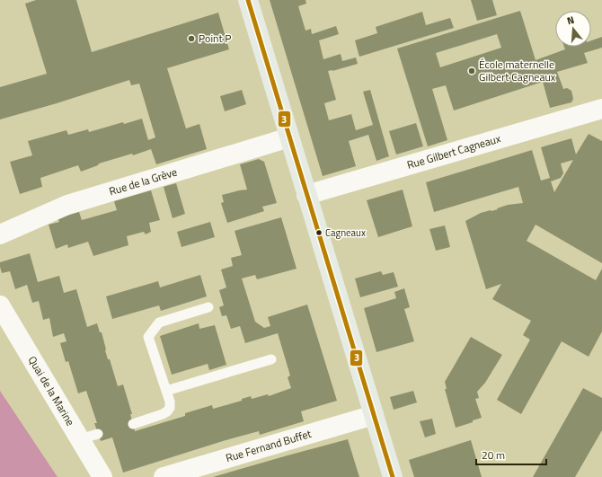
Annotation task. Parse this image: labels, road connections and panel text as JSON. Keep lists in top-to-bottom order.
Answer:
{
  "streets": {
    "street": [
      "Rue Gilbert Cagneaux",
      "Rue de la Grève",
      "Quai de la Marine",
      "Rue Fernand Buffet"
    ]
  },
  "places": ["Point P", "École maternelle Gilbert Cagneaux", "Cagneaux"],
  "lines": ["transit line 3"],
  "scale_bar": "20 m",
  "north": "top"
}
